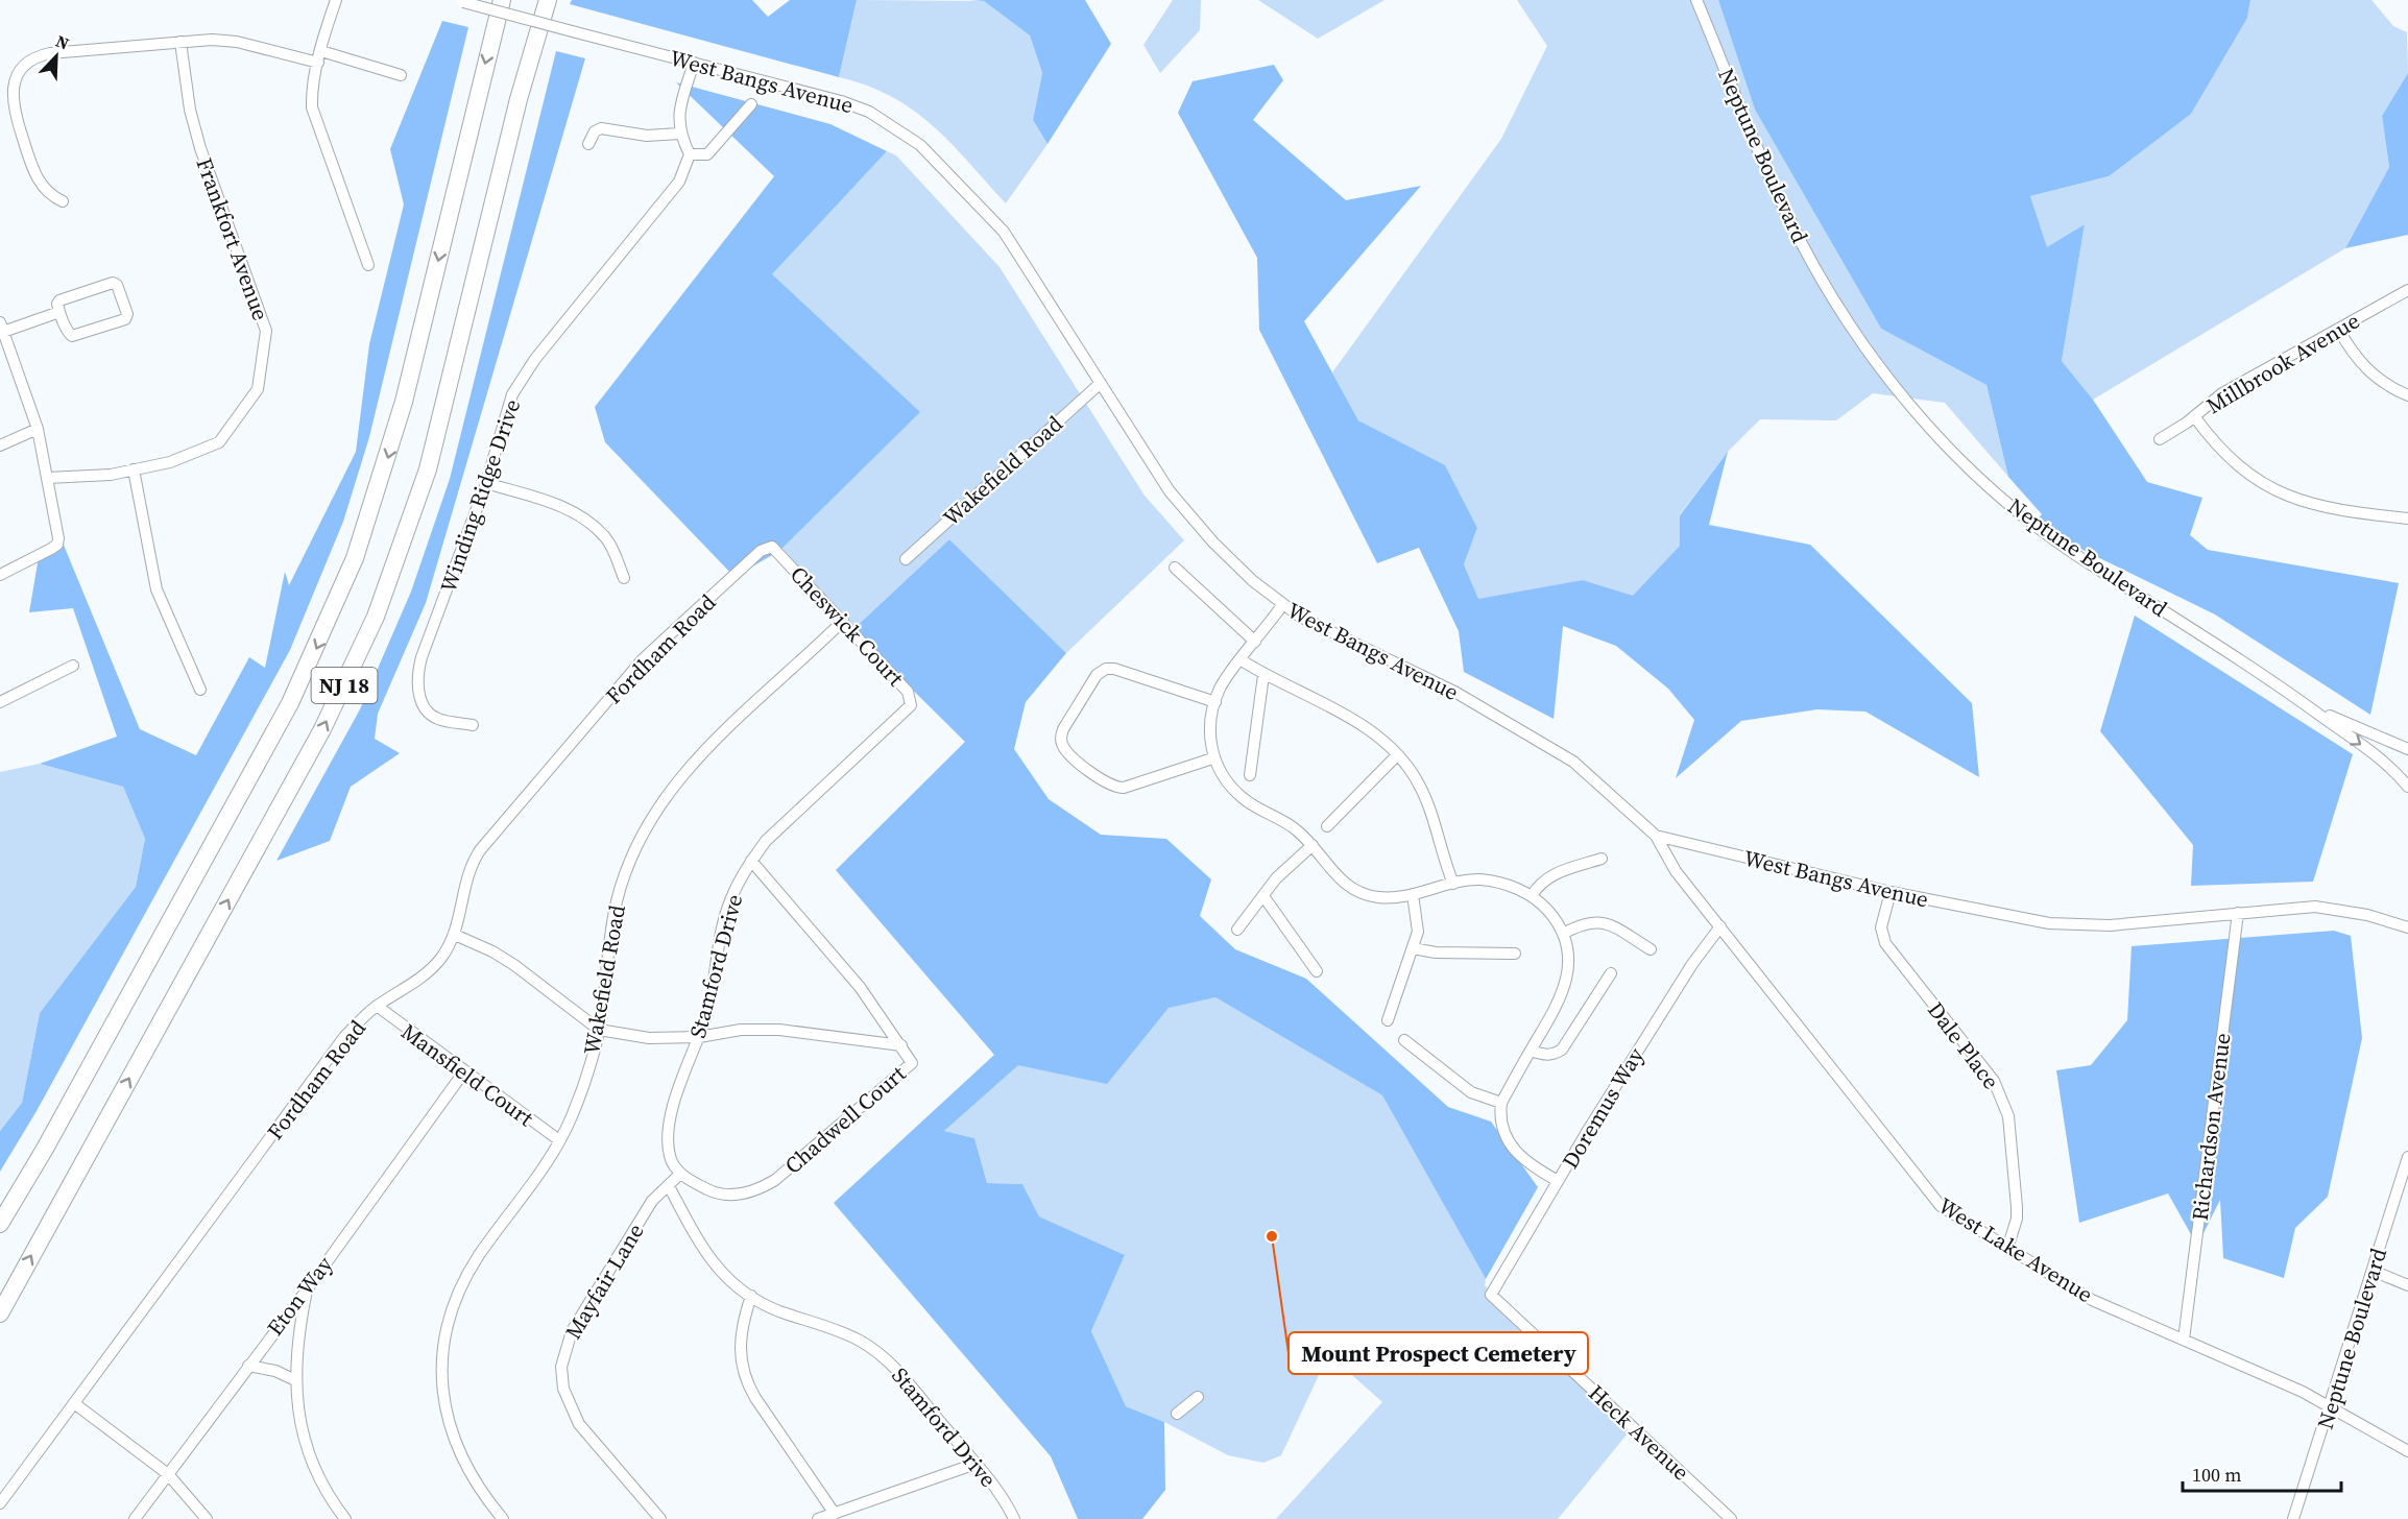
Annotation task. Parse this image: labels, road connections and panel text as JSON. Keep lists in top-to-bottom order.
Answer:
{
  "streets": {
    "highway": ["NJ 18"],
    "street": [
      "West Bangs Avenue",
      "Neptune Boulevard",
      "Frankfort Avenue",
      "Millbrook Avenue",
      "Wakefield Road",
      "Winding Ridge Drive",
      "Cheswick Court",
      "Fordham Road",
      "Stamford Drive",
      "Dale Place",
      "Mansfield Court",
      "Doremus Way",
      "Chadwell Court",
      "Richardson Avenue",
      "West Lake Avenue",
      "Mayfair Lane",
      "Eton Way",
      "Heck Avenue"
    ]
  },
  "crossings": [
    ["West Bangs Avenue", "Wakefield Road"],
    ["West Bangs Avenue", "Dale Place"],
    ["West Bangs Avenue", "Richardson Avenue"],
    ["West Bangs Avenue", "West Lake Avenue"],
    ["Neptune Boulevard", "West Lake Avenue"],
    ["Wakefield Road", "Cheswick Court"],
    ["Wakefield Road", "Mansfield Court"],
    ["Cheswick Court", "Fordham Road"],
    ["Cheswick Court", "Stamford Drive"],
    ["Fordham Road", "Mansfield Court"],
    ["Stamford Drive", "Chadwell Court"],
    ["Stamford Drive", "Mayfair Lane"],
    ["Dale Place", "West Lake Avenue"],
    ["Mansfield Court", "Eton Way"],
    ["Doremus Way", "West Lake Avenue"],
    ["Doremus Way", "Heck Avenue"],
    ["Chadwell Court", "Mayfair Lane"],
    ["Richardson Avenue", "West Lake Avenue"]
  ],
  "places": ["Mount Prospect Cemetery"],
  "scale_bar": "100 m",
  "north": "top right"
}
